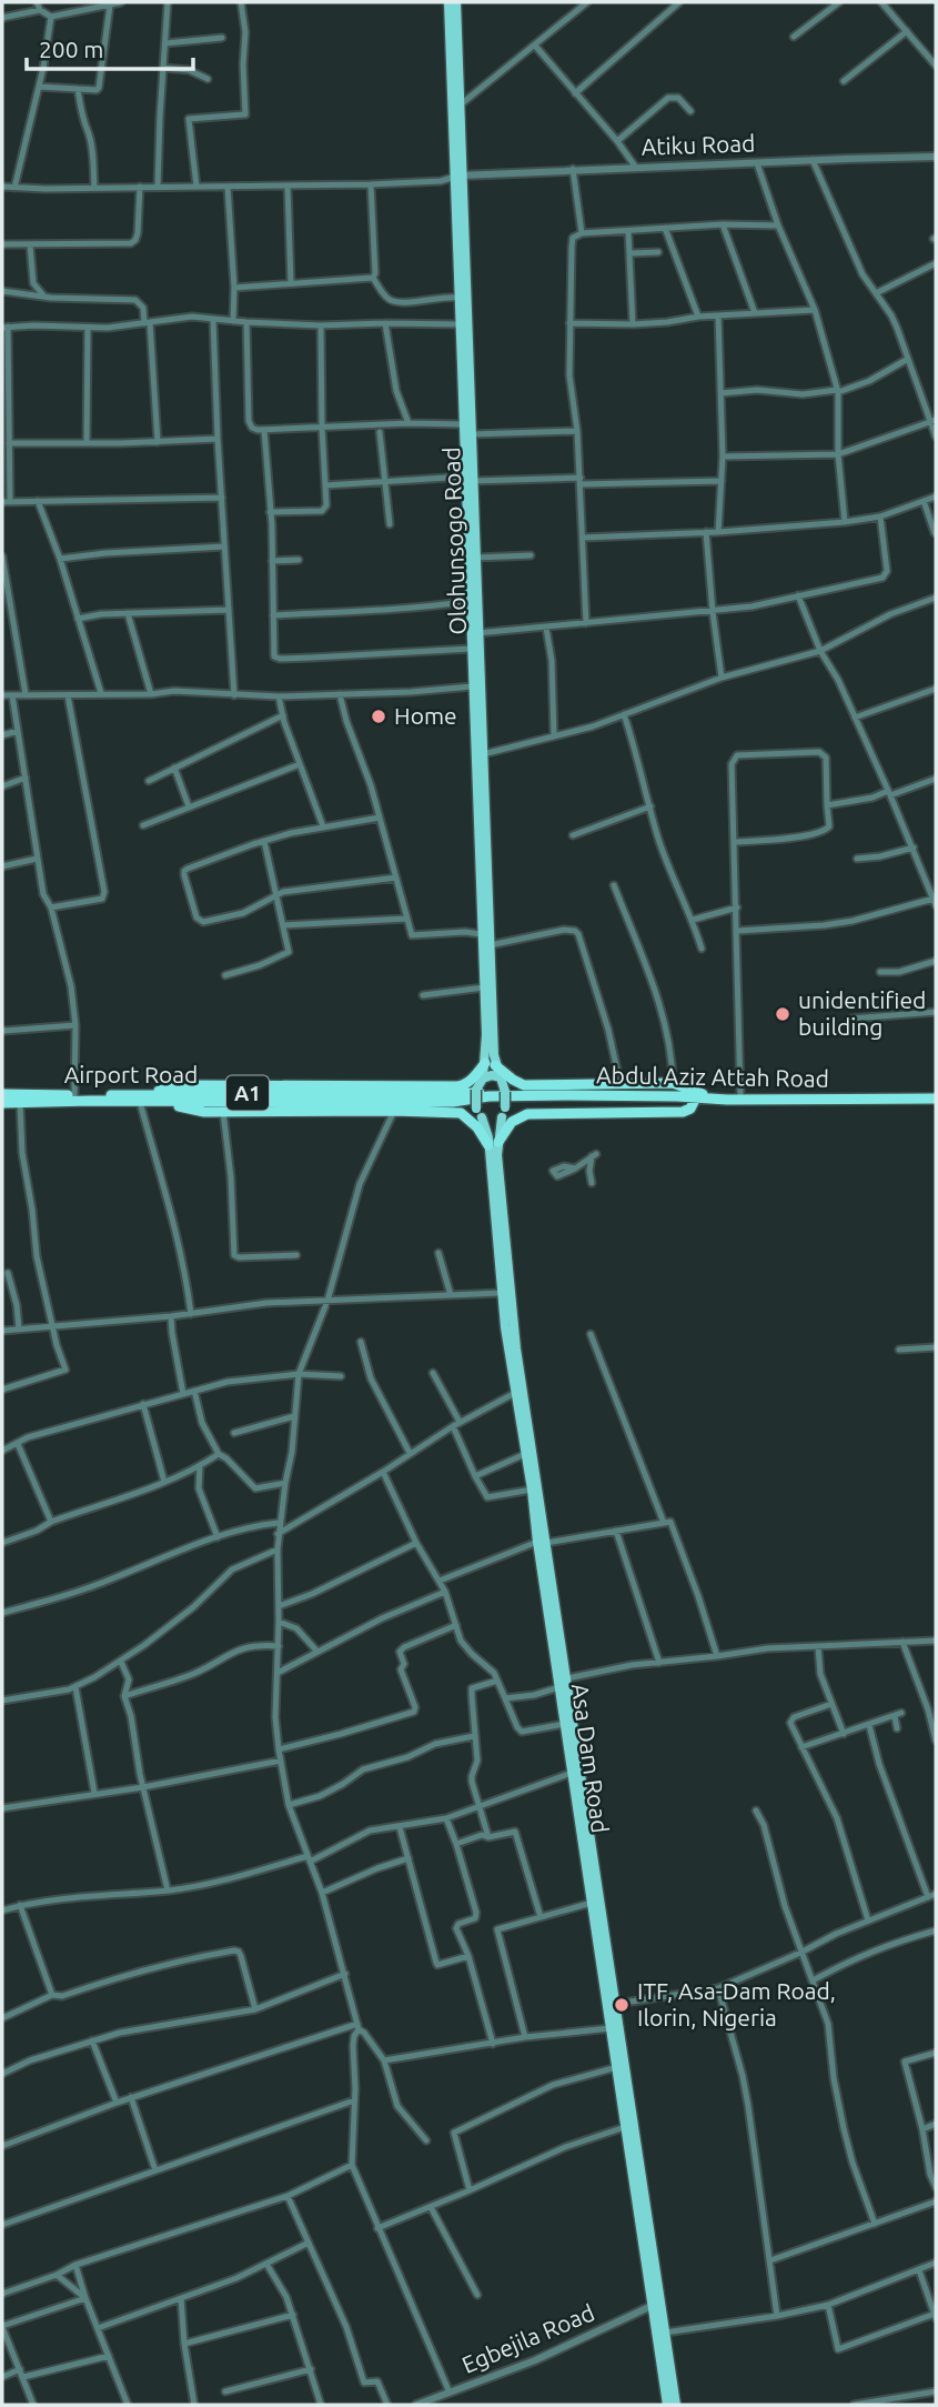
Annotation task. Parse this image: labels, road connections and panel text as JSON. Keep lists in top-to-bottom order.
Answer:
{
  "streets": {
    "highway": ["Airport Road", "Abdul Aziz Attah Road", "A1"],
    "main road": ["Olohunsogo Road", "Asa Dam Road"],
    "street": ["Atiku Road", "Egbejila Road"]
  },
  "crossings": [
    ["Atiku Road", "Olohunsogo Road"],
    ["Olohunsogo Road", "Airport Road"],
    ["Olohunsogo Road", "Abdul Aziz Attah Road"],
    ["Olohunsogo Road", "Asa Dam Road"],
    ["Airport Road", "Abdul Aziz Attah Road"],
    ["Airport Road", "Asa Dam Road"],
    ["Abdul Aziz Attah Road", "Asa Dam Road"],
    ["Asa Dam Road", "Egbejila Road"]
  ],
  "places": ["Home", "unidentified building", "ITF, Asa-Dam Road, Ilorin, Nigeria"],
  "scale_bar": "200 m"
}
